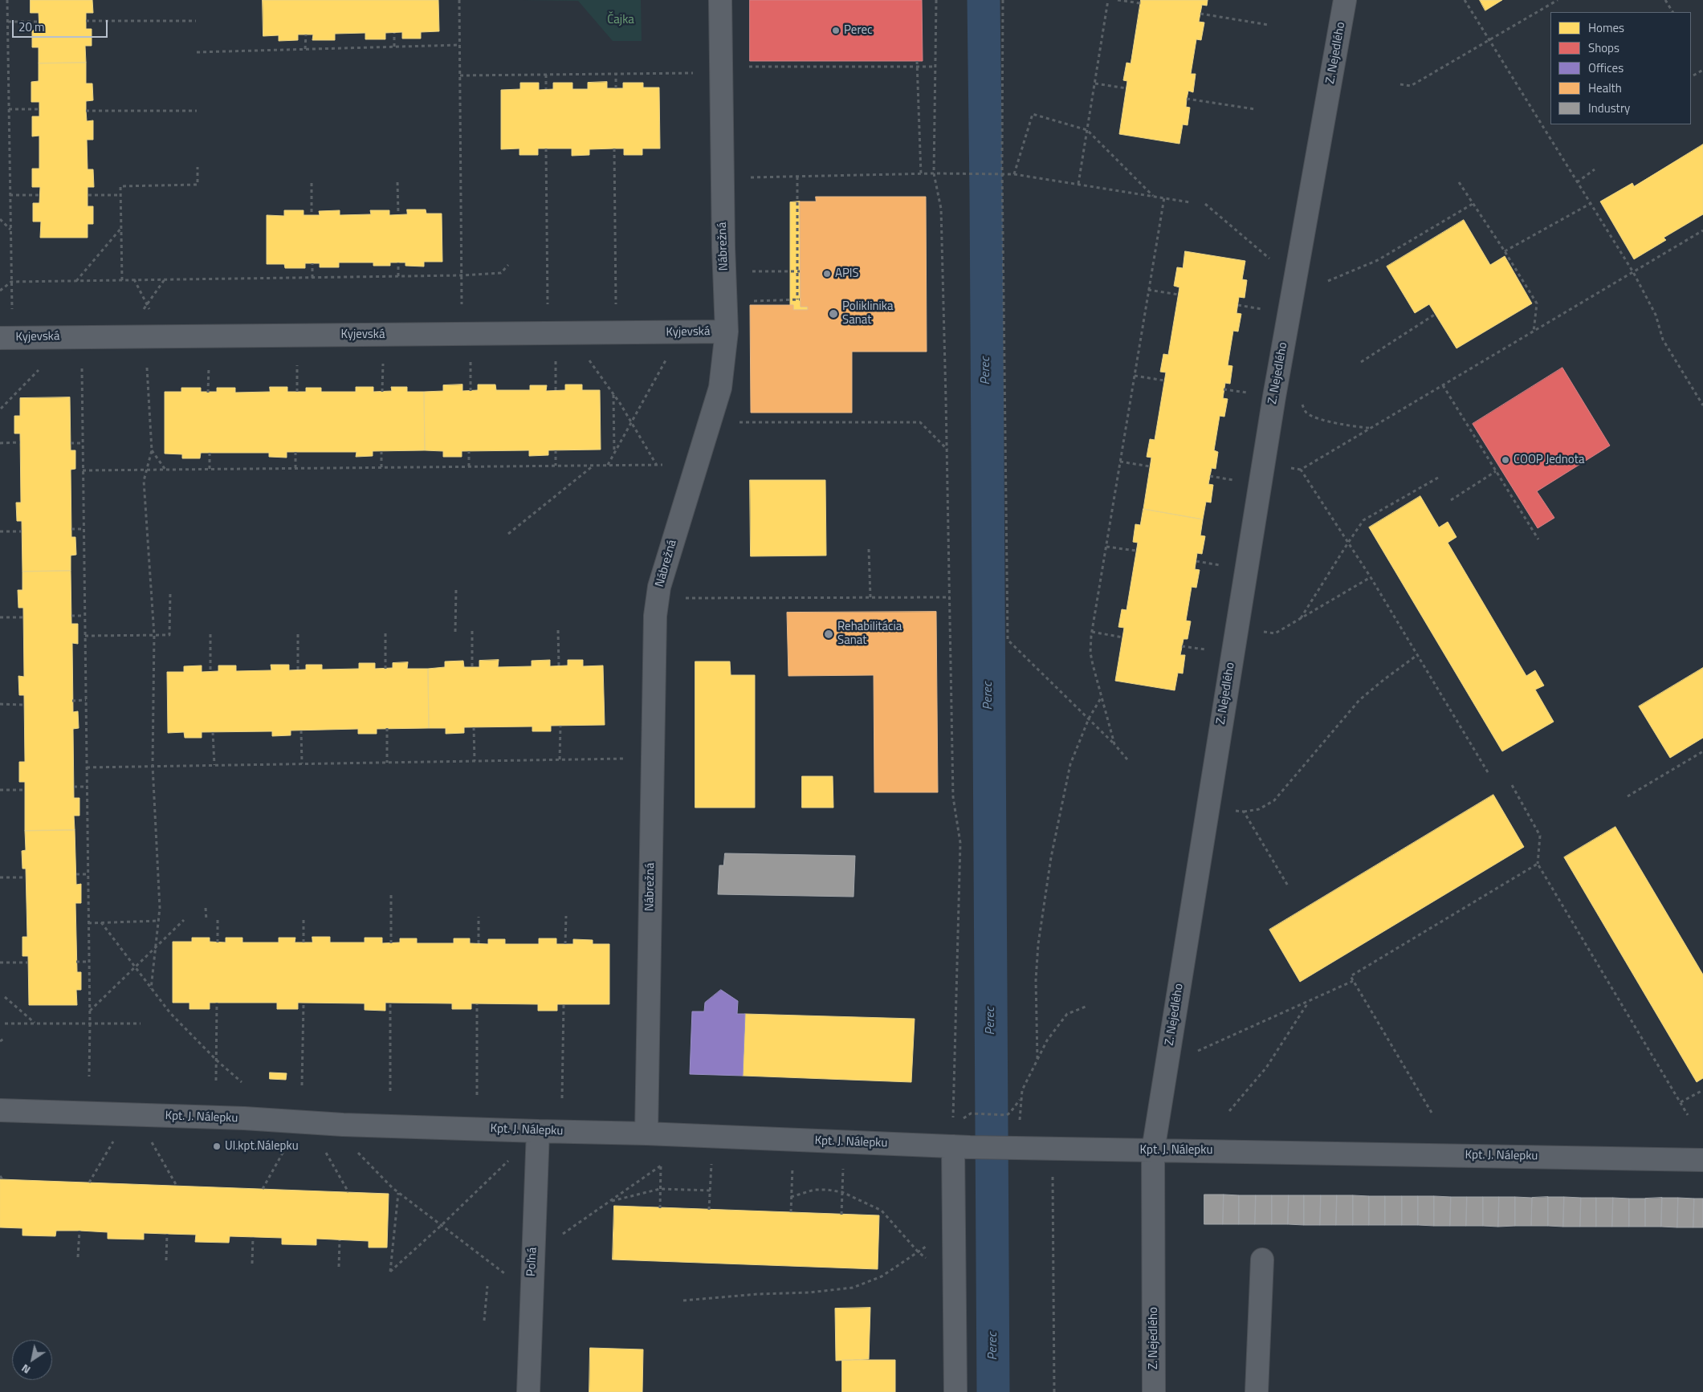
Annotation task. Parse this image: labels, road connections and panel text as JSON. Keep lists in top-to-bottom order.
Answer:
{
  "streets": {
    "street": [
      "Z. Nejedlého",
      "Nábrežná",
      "Kyjevská",
      "Kpt. J. Nálepku",
      "Poľná"
    ]
  },
  "crossings": [
    ["Z. Nejedlého", "Kpt. J. Nálepku"],
    ["Nábrežná", "Kyjevská"],
    ["Nábrežná", "Kpt. J. Nálepku"],
    ["Kpt. J. Nálepku", "Poľná"]
  ],
  "water": ["Perec"],
  "parks": ["Čajka"],
  "places": [
    "Perec",
    "APIS",
    "Poliklinika Sanat",
    "COOP Jednota",
    "Rehabilitácia Sanat",
    "Ul.kpt.Nálepku"
  ],
  "legend": [
    "Homes",
    "Shops",
    "Offices",
    "Health",
    "Industry"
  ],
  "scale_bar": "20 m",
  "north": "bottom left"
}
